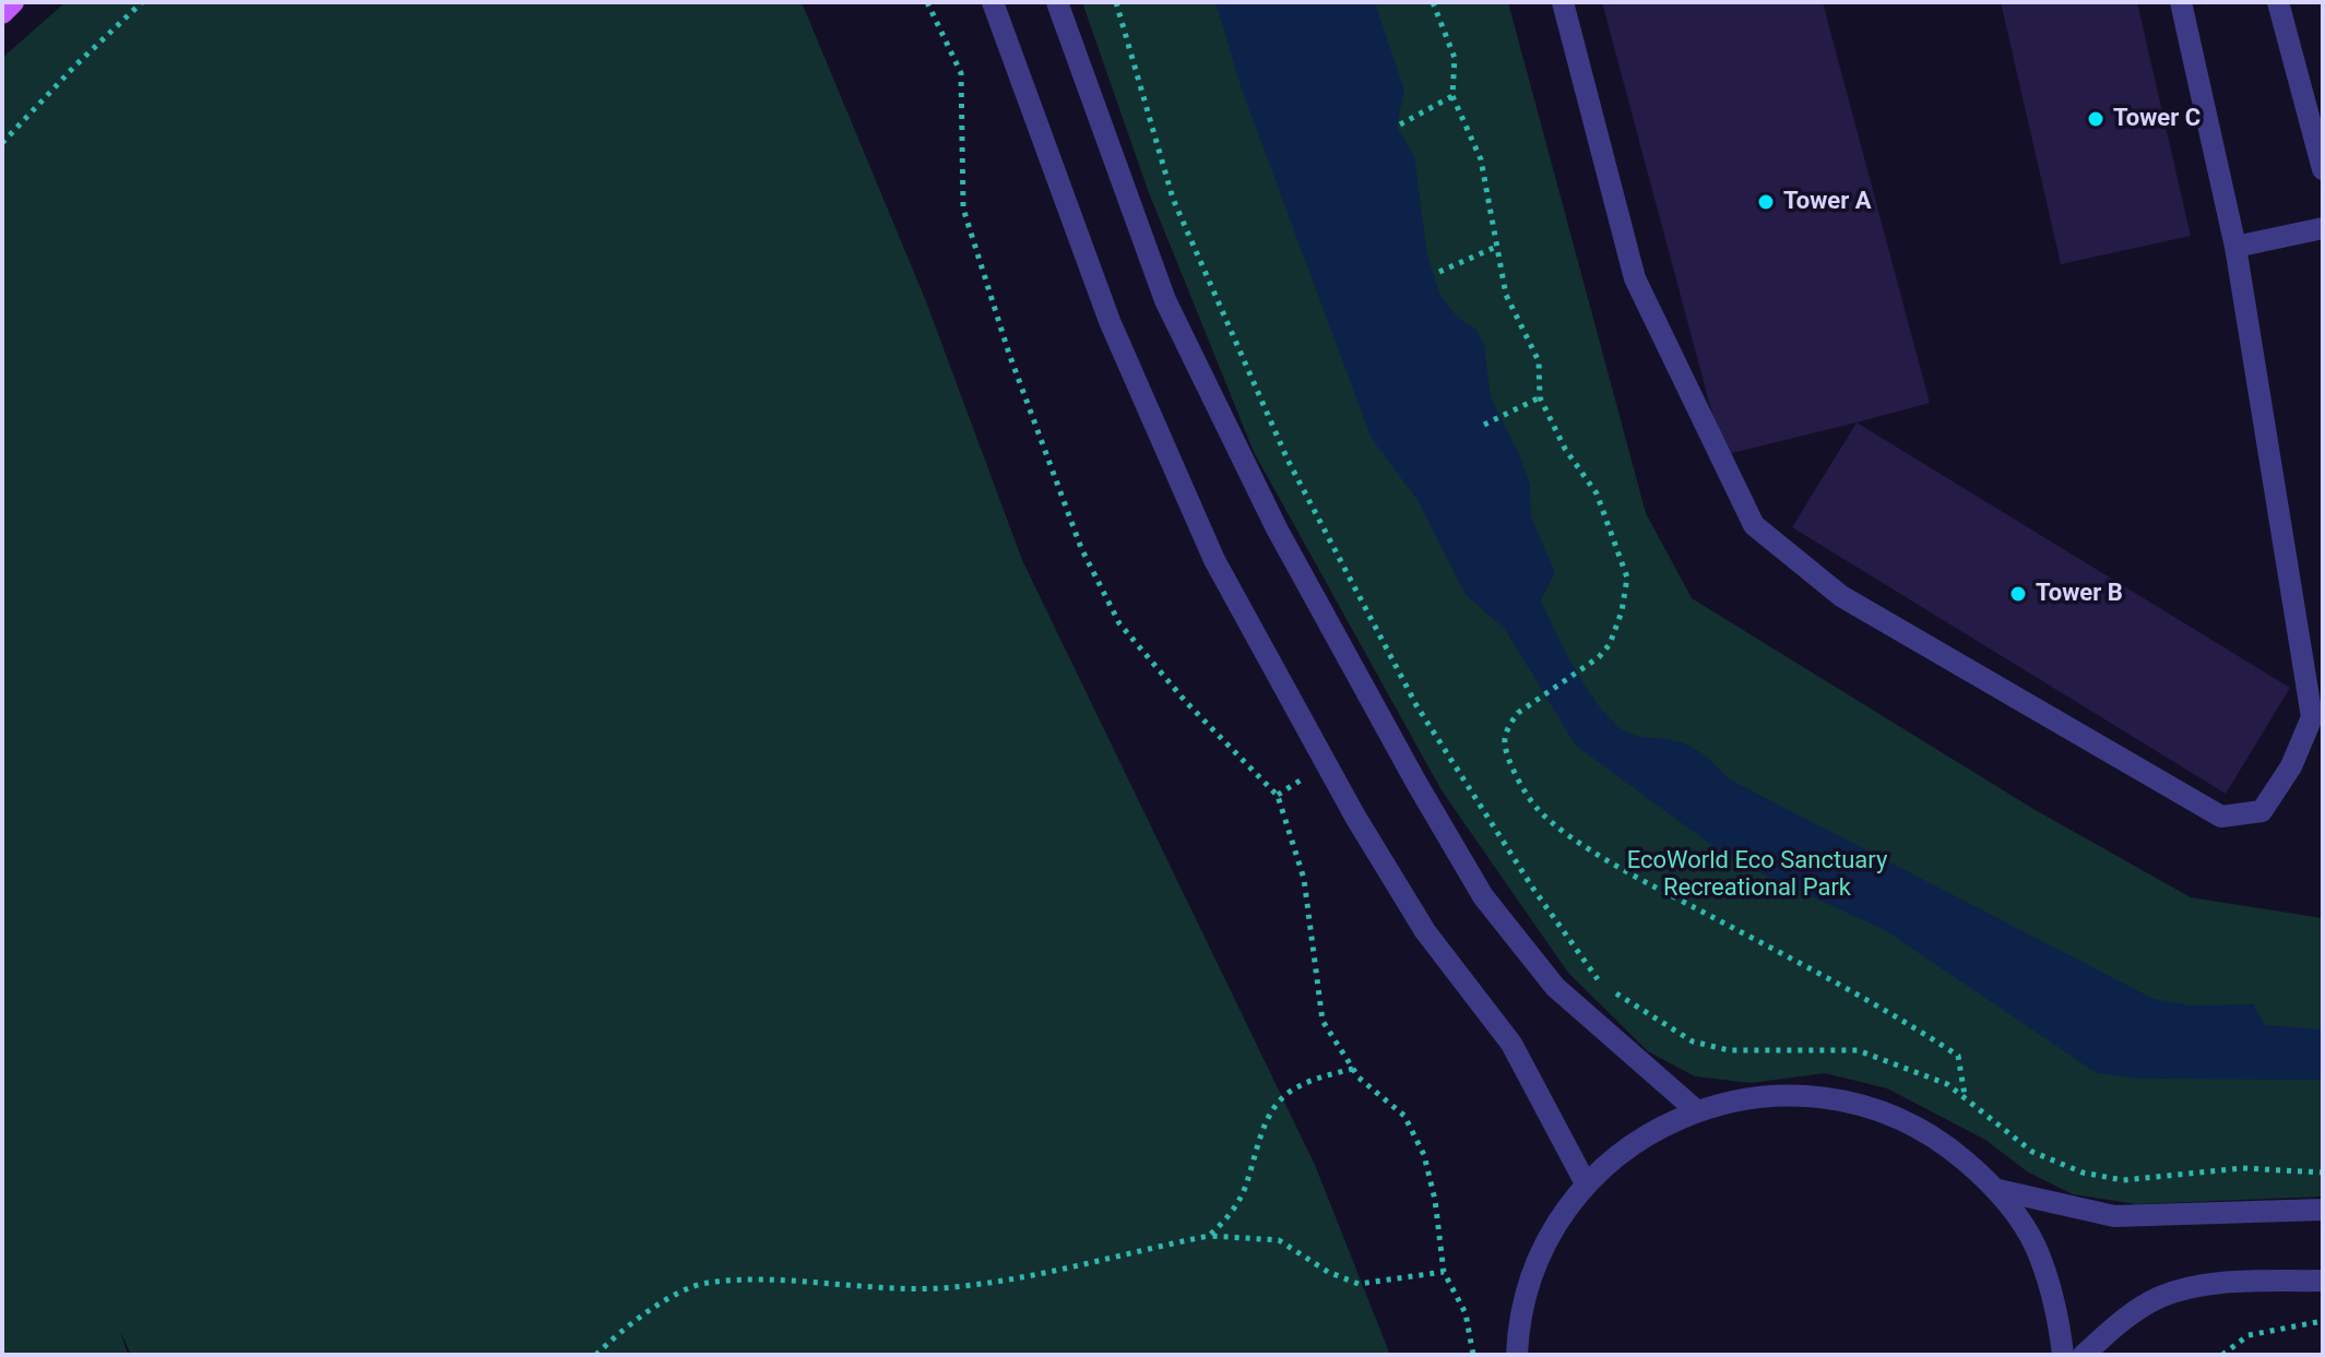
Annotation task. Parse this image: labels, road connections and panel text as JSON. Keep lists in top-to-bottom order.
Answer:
{
  "parks": ["EcoWorld Eco Sanctuary Recreational Park"],
  "places": ["Tower C", "Tower A", "Tower B"]
}
